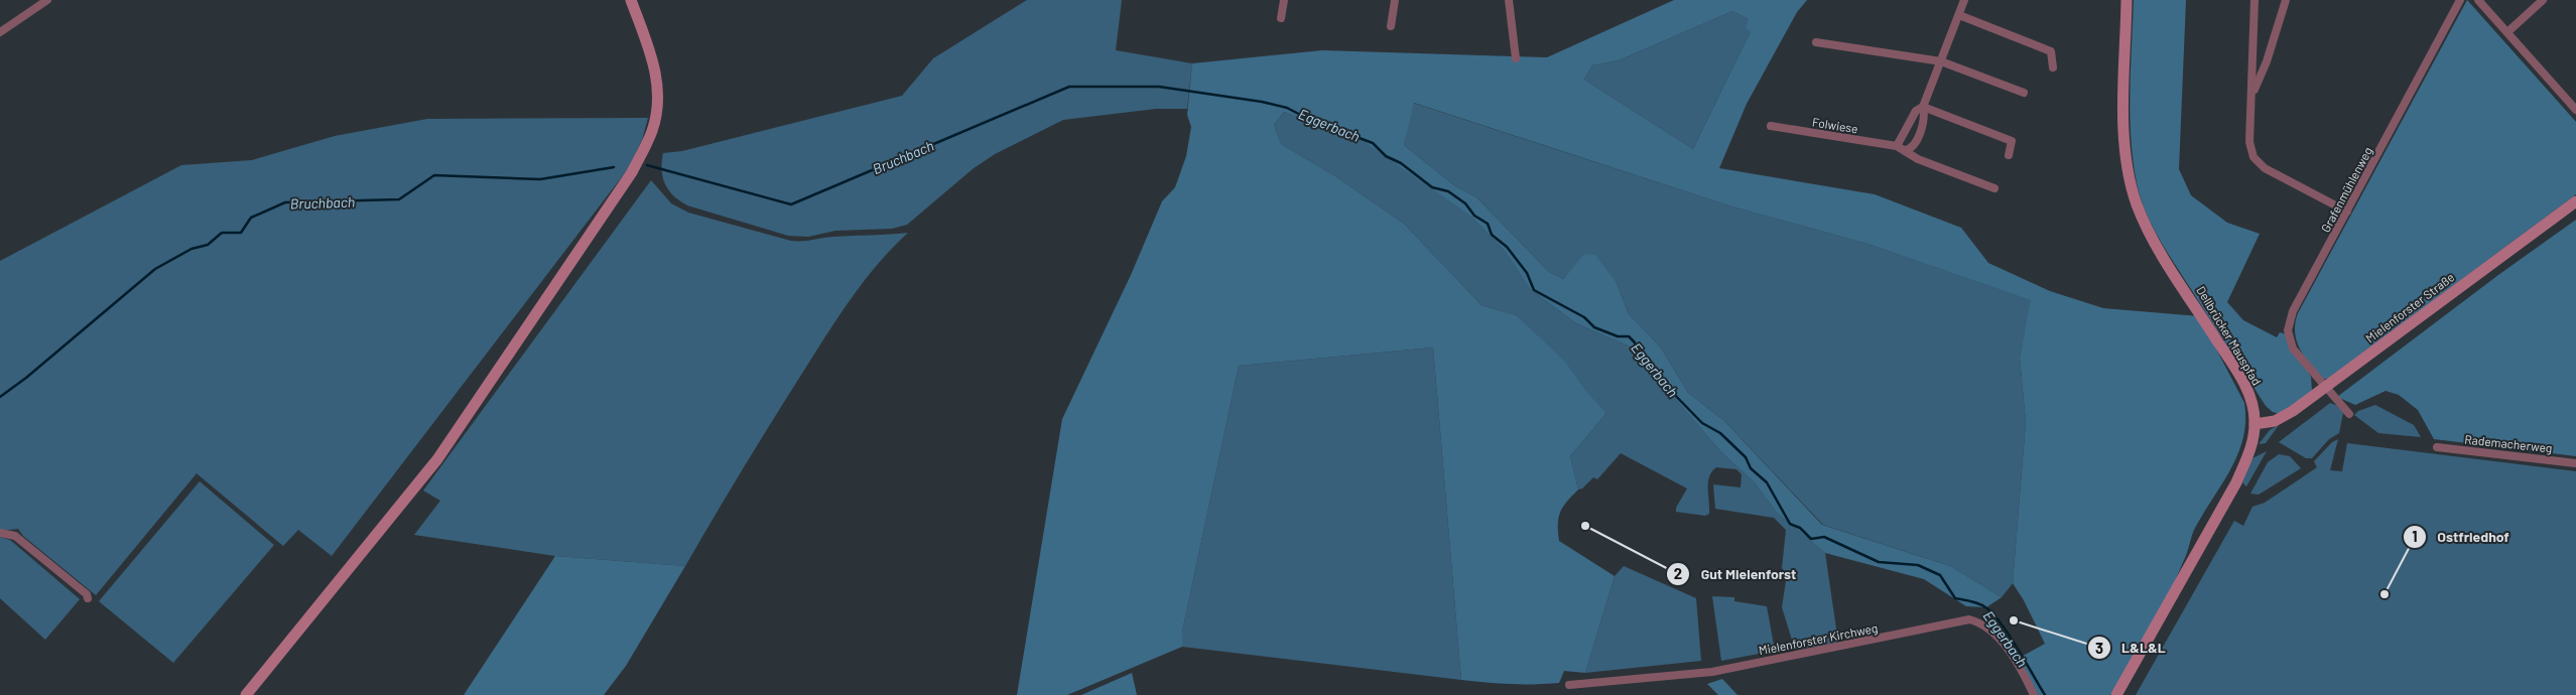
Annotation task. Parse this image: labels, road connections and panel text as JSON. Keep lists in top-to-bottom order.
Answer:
{
  "streets": {
    "main road": ["Mielenforster Straße", "Dellbrücker Mauspfad"],
    "street": [
      "Folwiese",
      "Grafenmühlenweg",
      "Rademacherweg",
      "Mielenforster Kirchweg"
    ]
  },
  "crossings": [
    ["Grafenmühlenweg", "Mielenforster Straße"],
    ["Mielenforster Straße", "Dellbrücker Mauspfad"]
  ],
  "water": ["Eggerbach", "Bruchbach"],
  "places": ["Gut Mielenforst", "Ostfriedhof", "L&L&L"]
}
